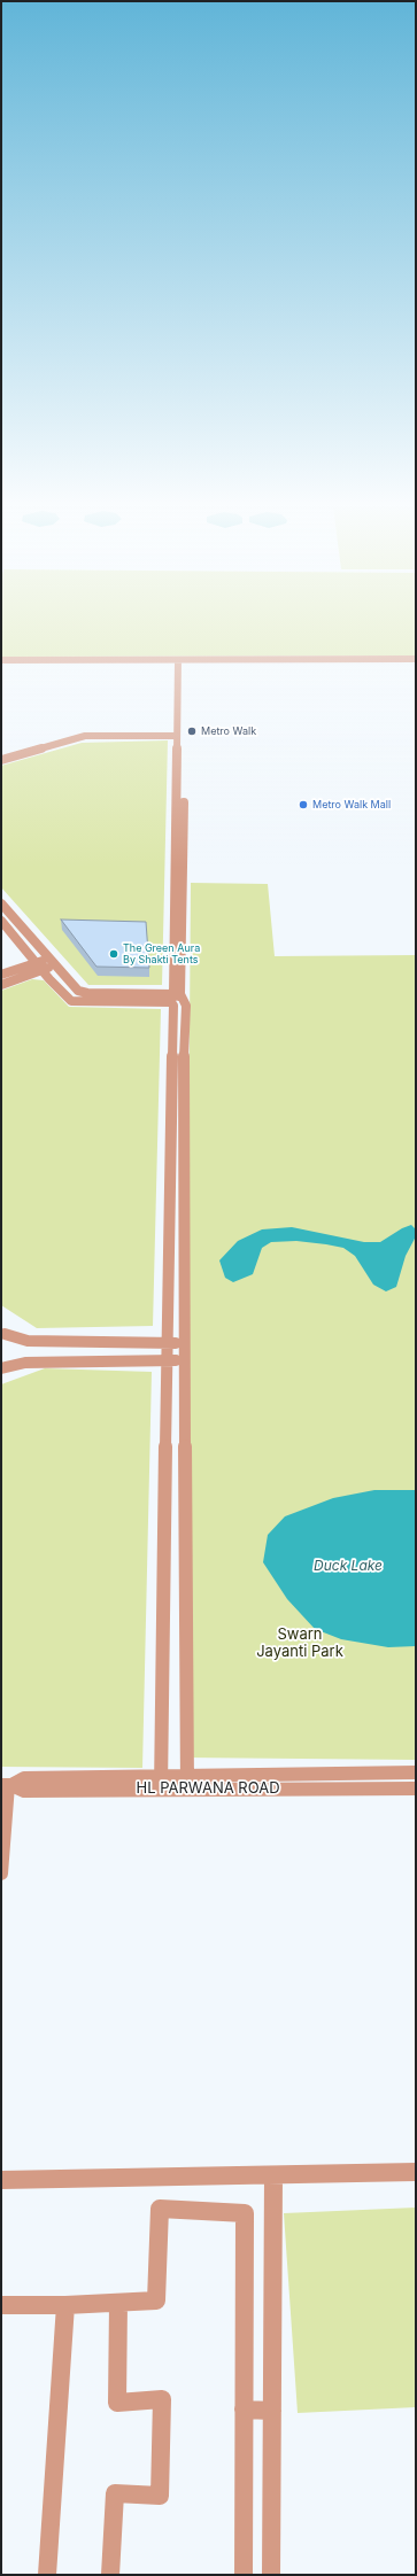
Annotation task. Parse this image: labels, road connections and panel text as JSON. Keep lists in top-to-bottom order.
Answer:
{
  "streets": {
    "street": ["HL PARWANA ROAD"]
  },
  "water": ["Duck Lake"],
  "parks": ["Swarn Jayanti Park"],
  "places": ["Metro Walk", "Metro Walk Mall", "The Green Aura By Shakti Tents"]
}
